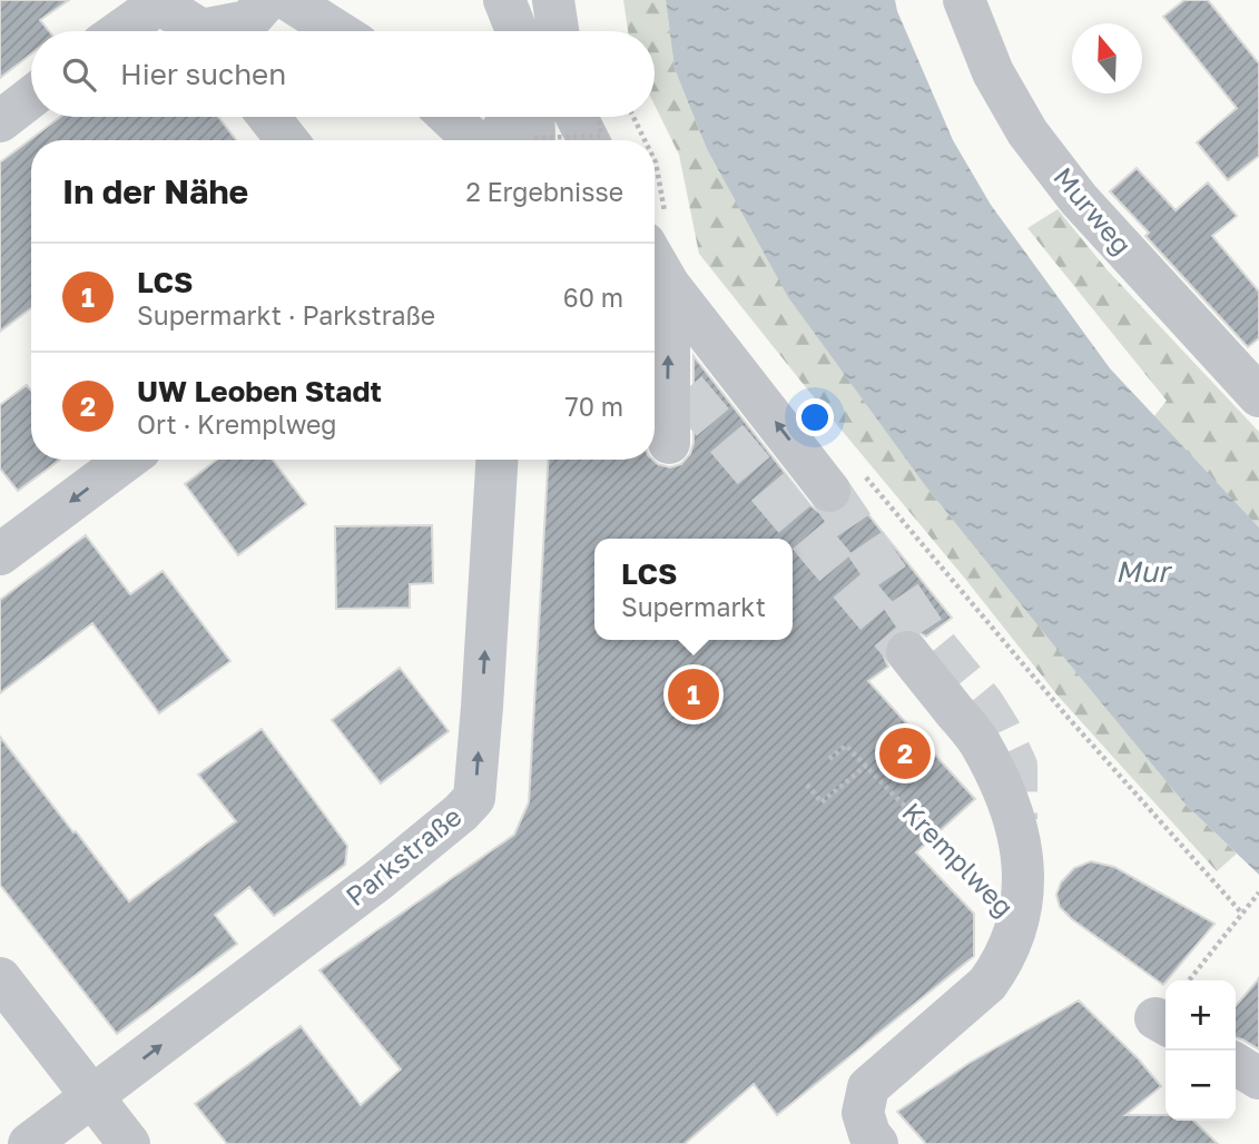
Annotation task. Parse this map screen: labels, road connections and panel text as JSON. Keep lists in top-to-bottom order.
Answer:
{
  "streets": {
    "street": ["Murweg", "Parkstraße", "Kremplweg"]
  },
  "one_way": ["Parkstraße"],
  "water": ["Mur"],
  "north": "top",
  "page": {
    "search": "Hier suchen",
    "heading": ["In der Nähe", "2 Ergebnisse"],
    "list": [
      {
        "mark": "1",
        "name": "LCS",
        "note": "Supermarkt · Parkstraße",
        "value": "60 m"
      },
      {
        "mark": "2",
        "name": "UW Leoben Stadt",
        "note": "Ort · Kremplweg",
        "value": "70 m"
      }
    ],
    "popup": ["LCS", "Supermarkt"],
    "pins": ["1", "2"],
    "map_buttons": ["+", "−"]
  }
}
